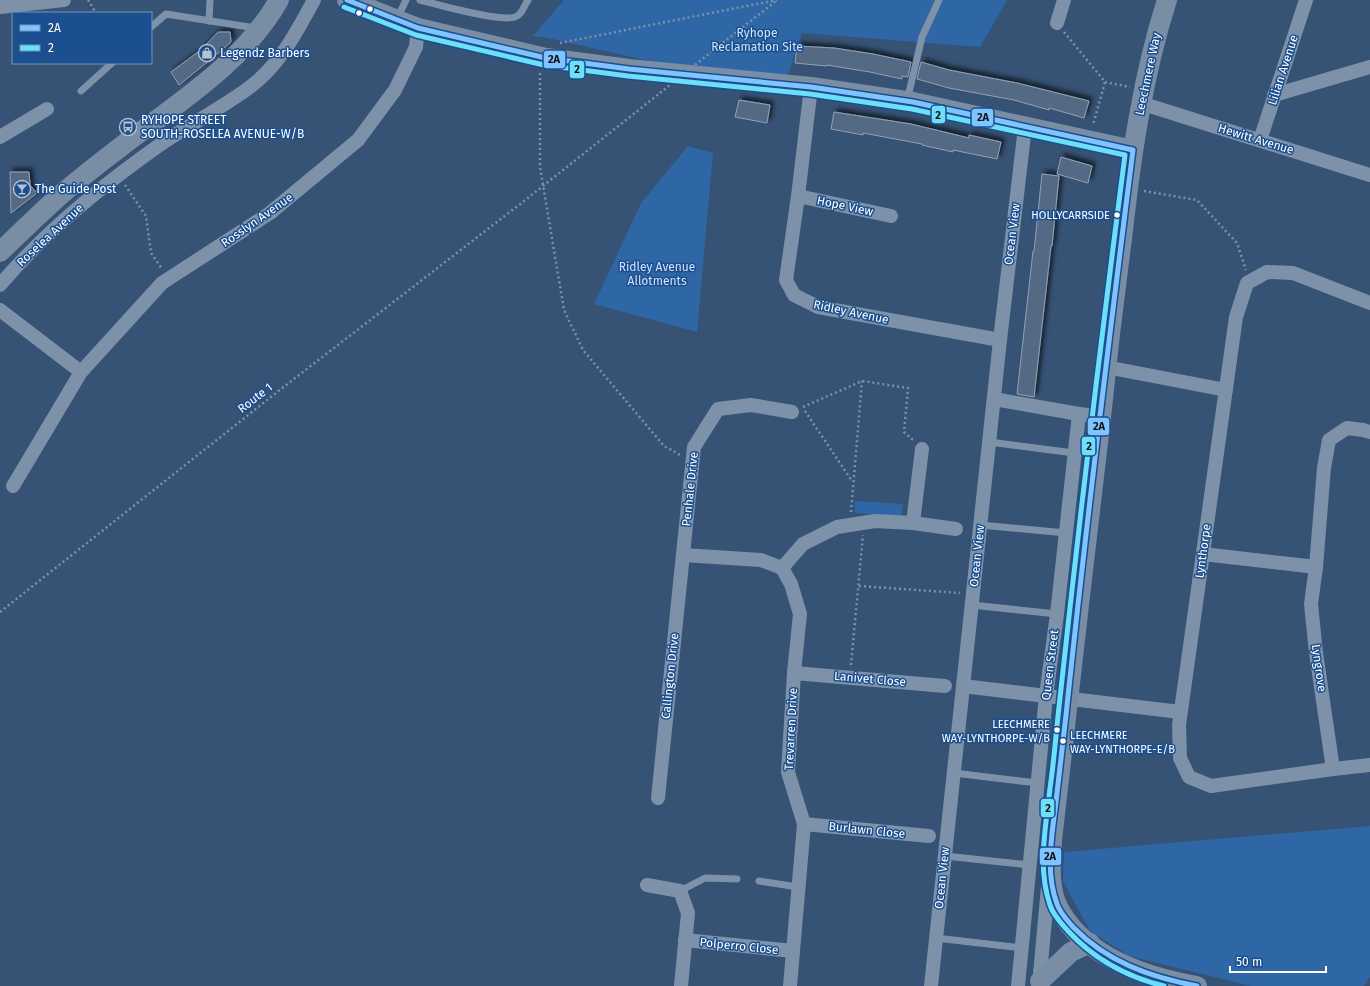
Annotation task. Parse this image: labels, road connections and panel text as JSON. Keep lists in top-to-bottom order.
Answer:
{
  "streets": {
    "street": [
      "Lilian Avenue",
      "Leechmere Way",
      "Hewitt Avenue",
      "Hope View",
      "Rosslyn Avenue",
      "Ocean View",
      "Roselea Avenue",
      "Ridley Avenue",
      "Penhale Drive",
      "Lynthorpe",
      "Queen Street",
      "Lyngrove",
      "Callington Drive",
      "Lanivet Close",
      "Trevarren Drive",
      "Burlawn Close",
      "Polperro Close"
    ],
    "path": ["Route 1"]
  },
  "crossings": [
    ["Lilian Avenue", "Hewitt Avenue"],
    ["Leechmere Way", "Hewitt Avenue"],
    ["Hope View", "Ridley Avenue"],
    ["Ocean View", "Ridley Avenue"],
    ["Penhale Drive", "Callington Drive"],
    ["Lynthorpe", "Lyngrove"],
    ["Lanivet Close", "Trevarren Drive"],
    ["Trevarren Drive", "Burlawn Close"],
    ["Trevarren Drive", "Polperro Close"]
  ],
  "parks": ["Ryhope Reclamation Site", "Ridley Avenue Allotments"],
  "places": {
    "shop": ["Legendz Barbers"],
    "bus stop": ["RYHOPE STREET SOUTH-ROSELEA AVENUE-W/B"],
    "bar": ["The Guide Post"],
    "other": ["HOLLYCARRSIDE", "LEECHMERE WAY-LYNTHORPE-W/B", "LEECHMERE WAY-LYNTHORPE-E/B"]
  },
  "lines": ["transit line 2A", "transit line 2"],
  "legend": ["2A", "2"],
  "scale_bar": "50 m"
}
